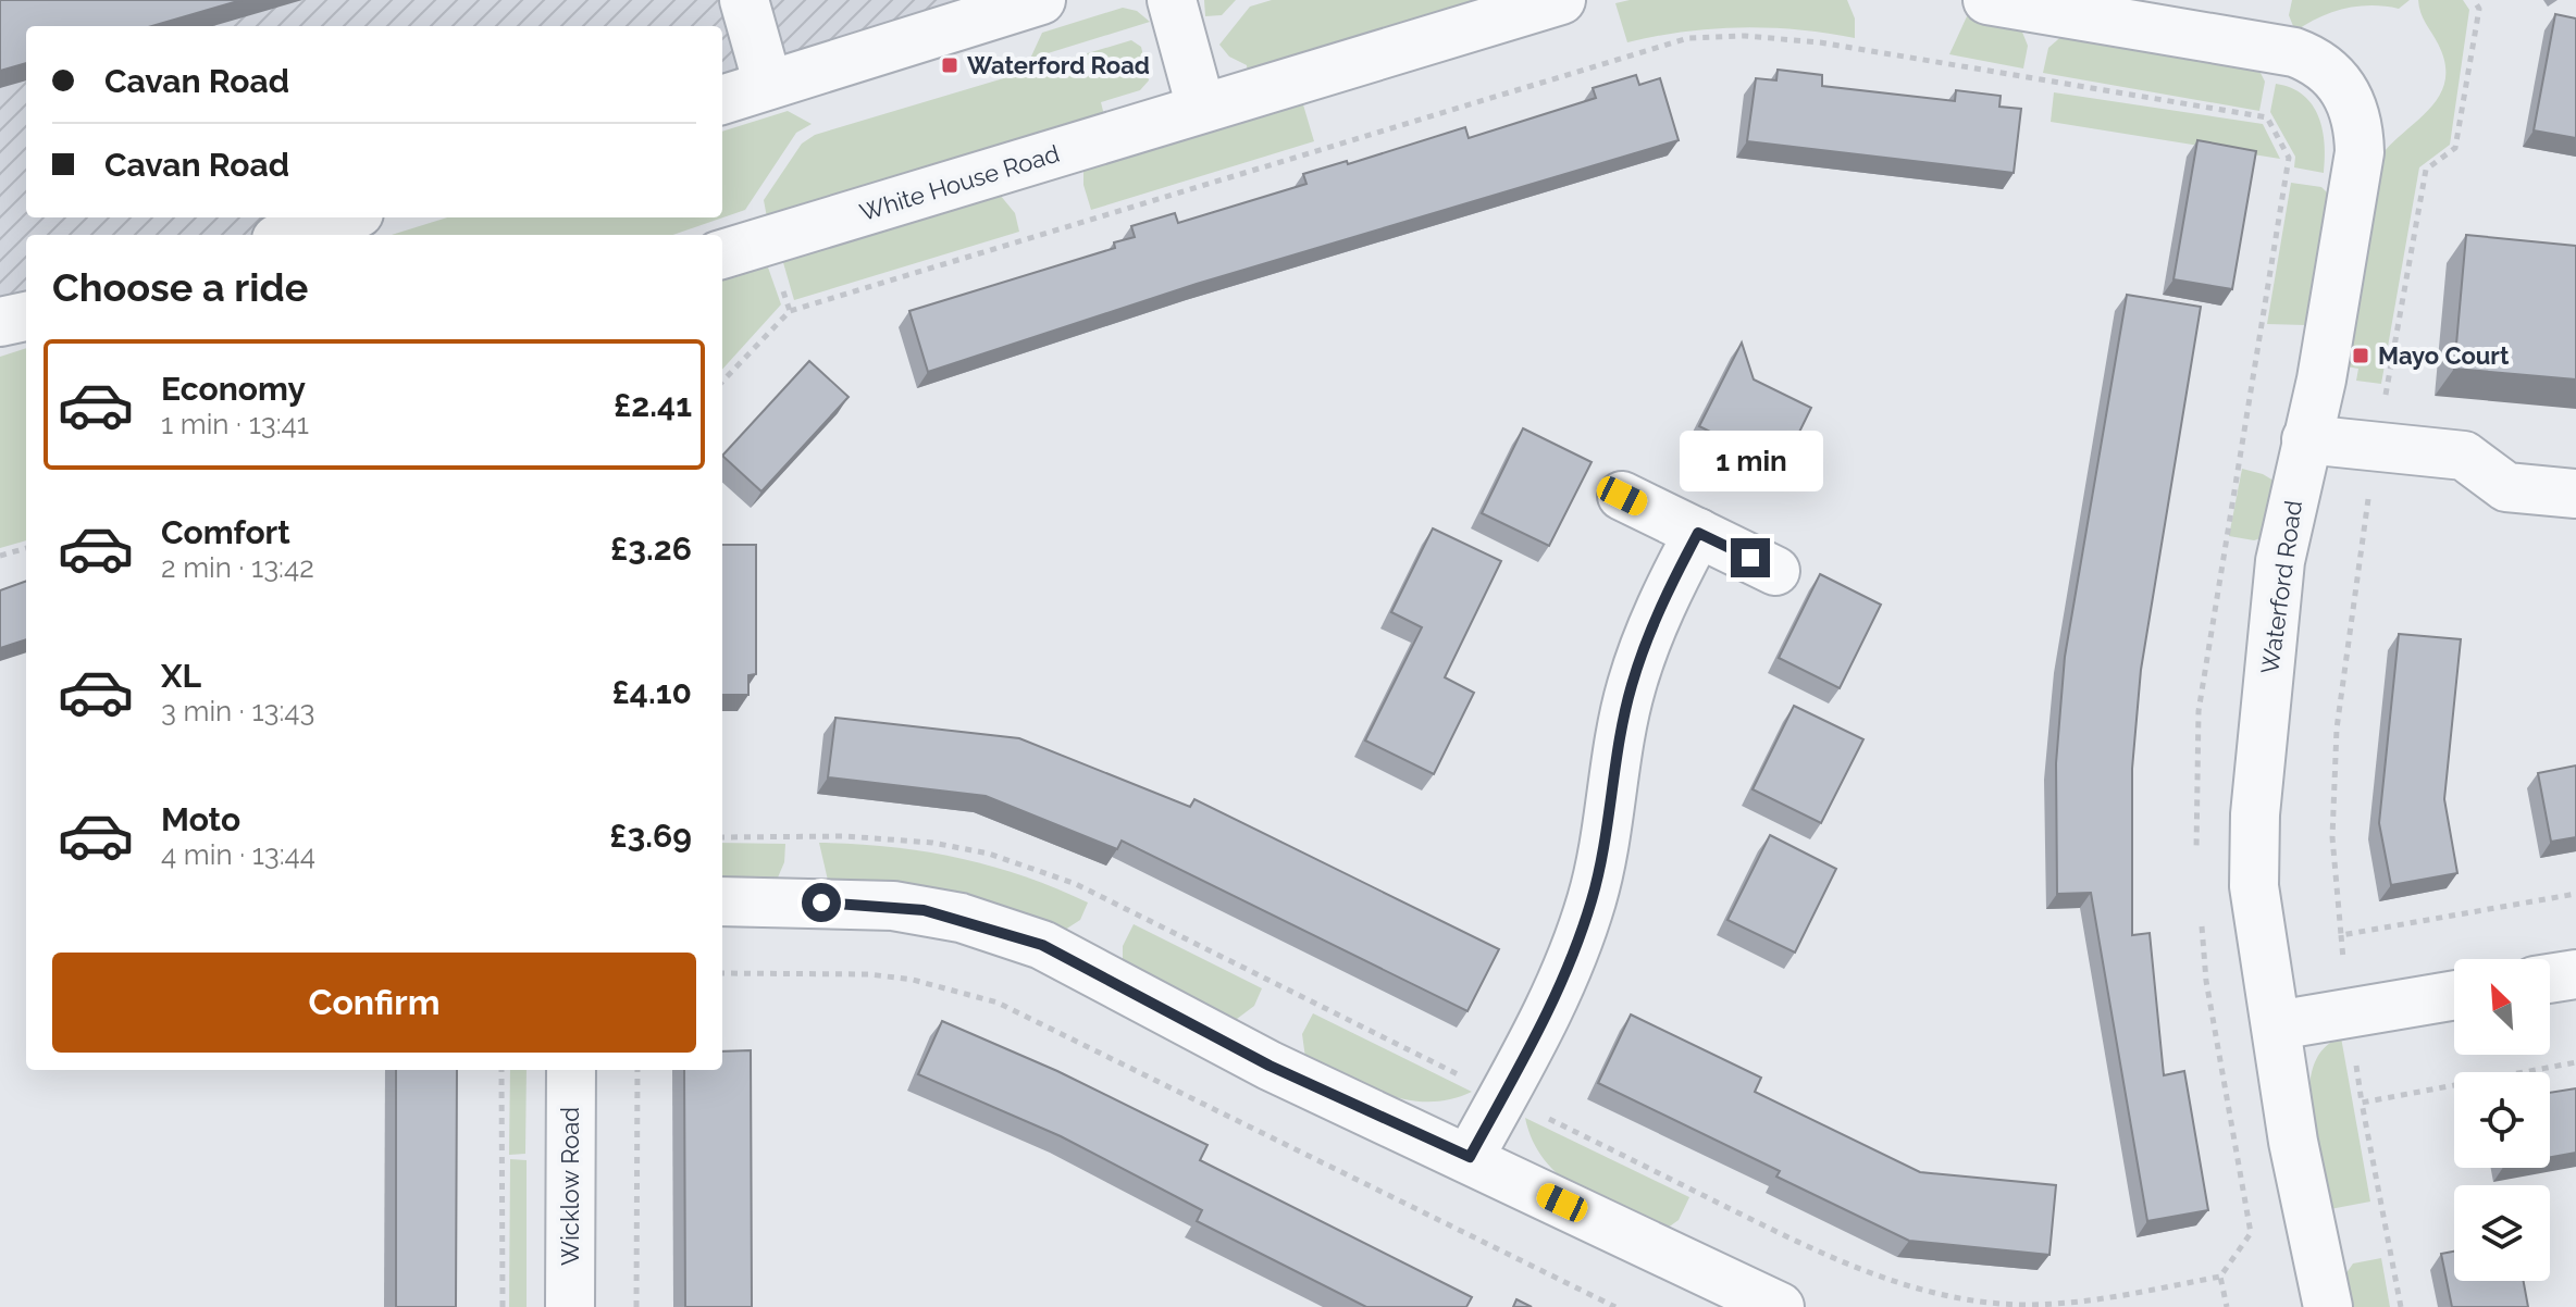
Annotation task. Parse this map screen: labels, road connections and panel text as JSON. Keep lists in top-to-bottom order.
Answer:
{
  "streets": {
    "street": ["White House Road", "Waterford Road", "Wicklow Road"]
  },
  "places": {
    "transit": ["Waterford Road", "Mayo Court"]
  },
  "north": "top left",
  "page": {
    "banner": ["Cavan Road", "Cavan Road"],
    "heading": "Choose a ride",
    "list": [
      {
        "name": "Economy",
        "note": "1 min · 13:41",
        "value": "£2.41"
      },
      {
        "name": "Comfort",
        "note": "2 min · 13:42",
        "value": "£3.26"
      },
      {
        "name": "XL",
        "note": "3 min · 13:43",
        "value": "£4.10"
      },
      {
        "name": "Moto",
        "note": "4 min · 13:44",
        "value": "£3.69"
      }
    ],
    "bubble": "1 min",
    "buttons": "Confirm"
  }
}
